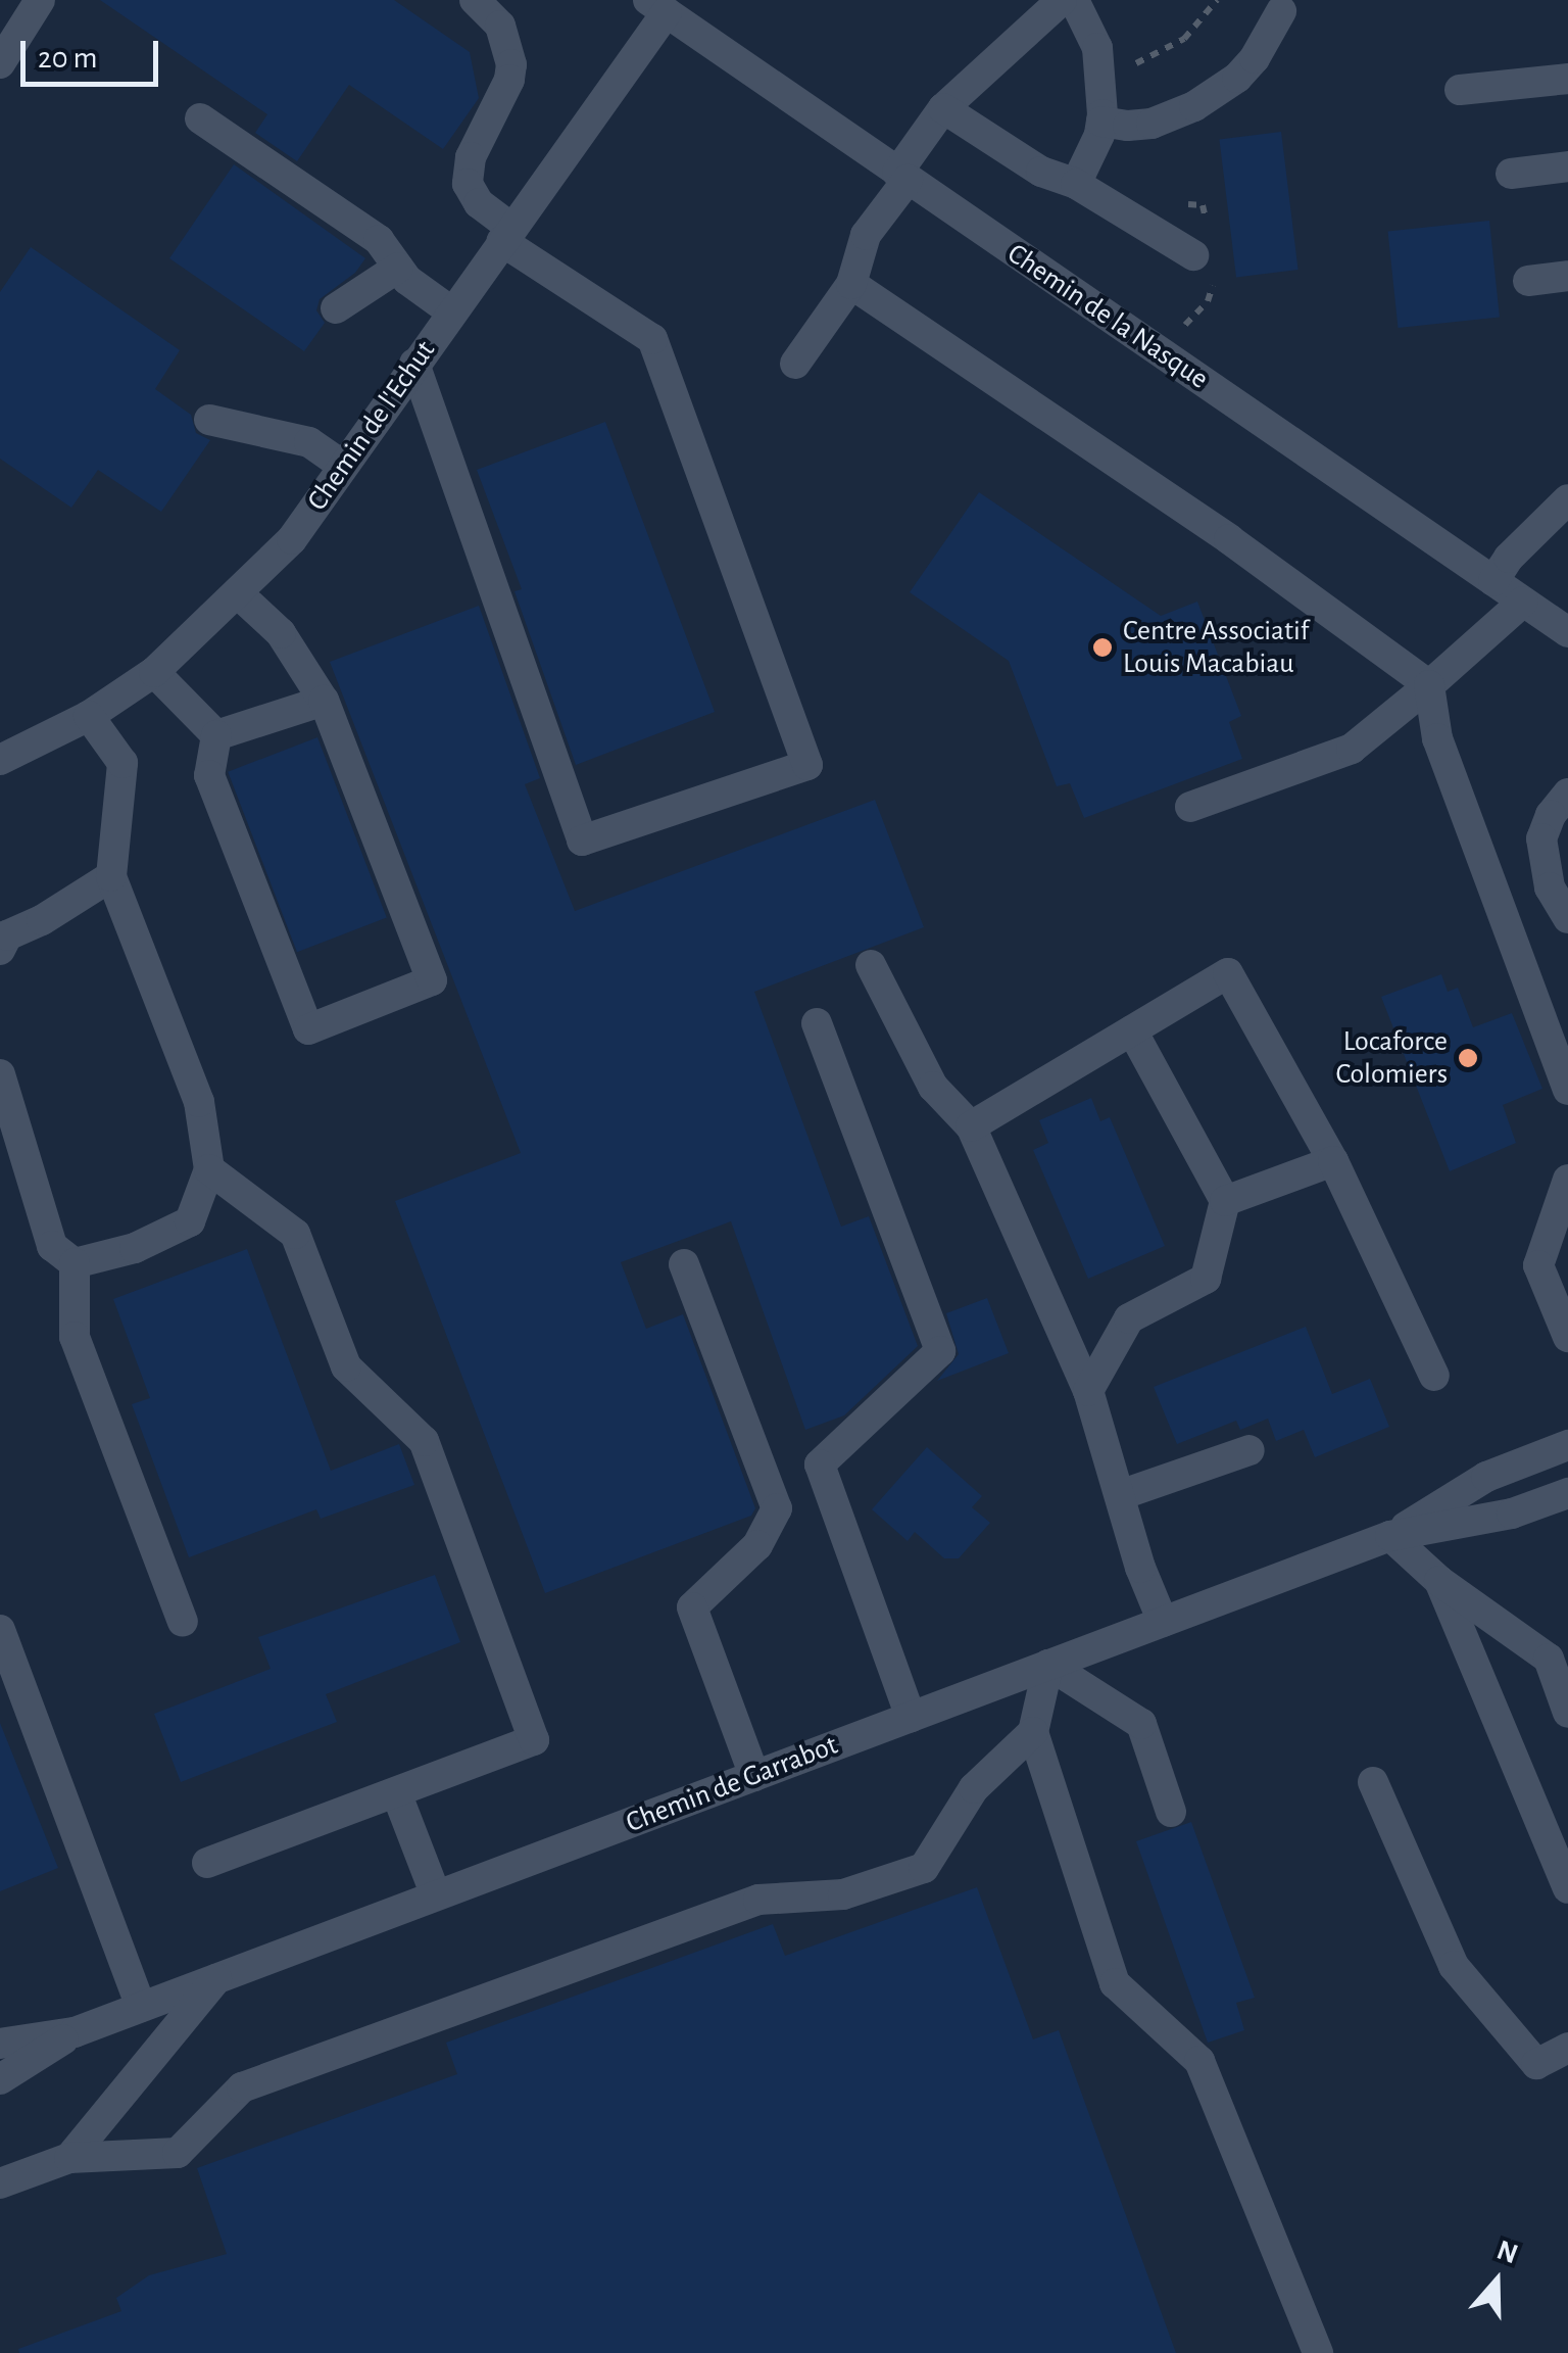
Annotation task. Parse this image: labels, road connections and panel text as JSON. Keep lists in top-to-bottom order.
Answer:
{
  "streets": {
    "street": ["Chemin de la Nasque", "Chemin de l'Echut", "Chemin de Garrabot"]
  },
  "crossings": [
    ["Chemin de la Nasque", "Chemin de l'Echut"]
  ],
  "places": ["Centre Associatif Louis Macabiau", "Locaforce Colomiers"],
  "scale_bar": "20 m",
  "north": "top"
}
